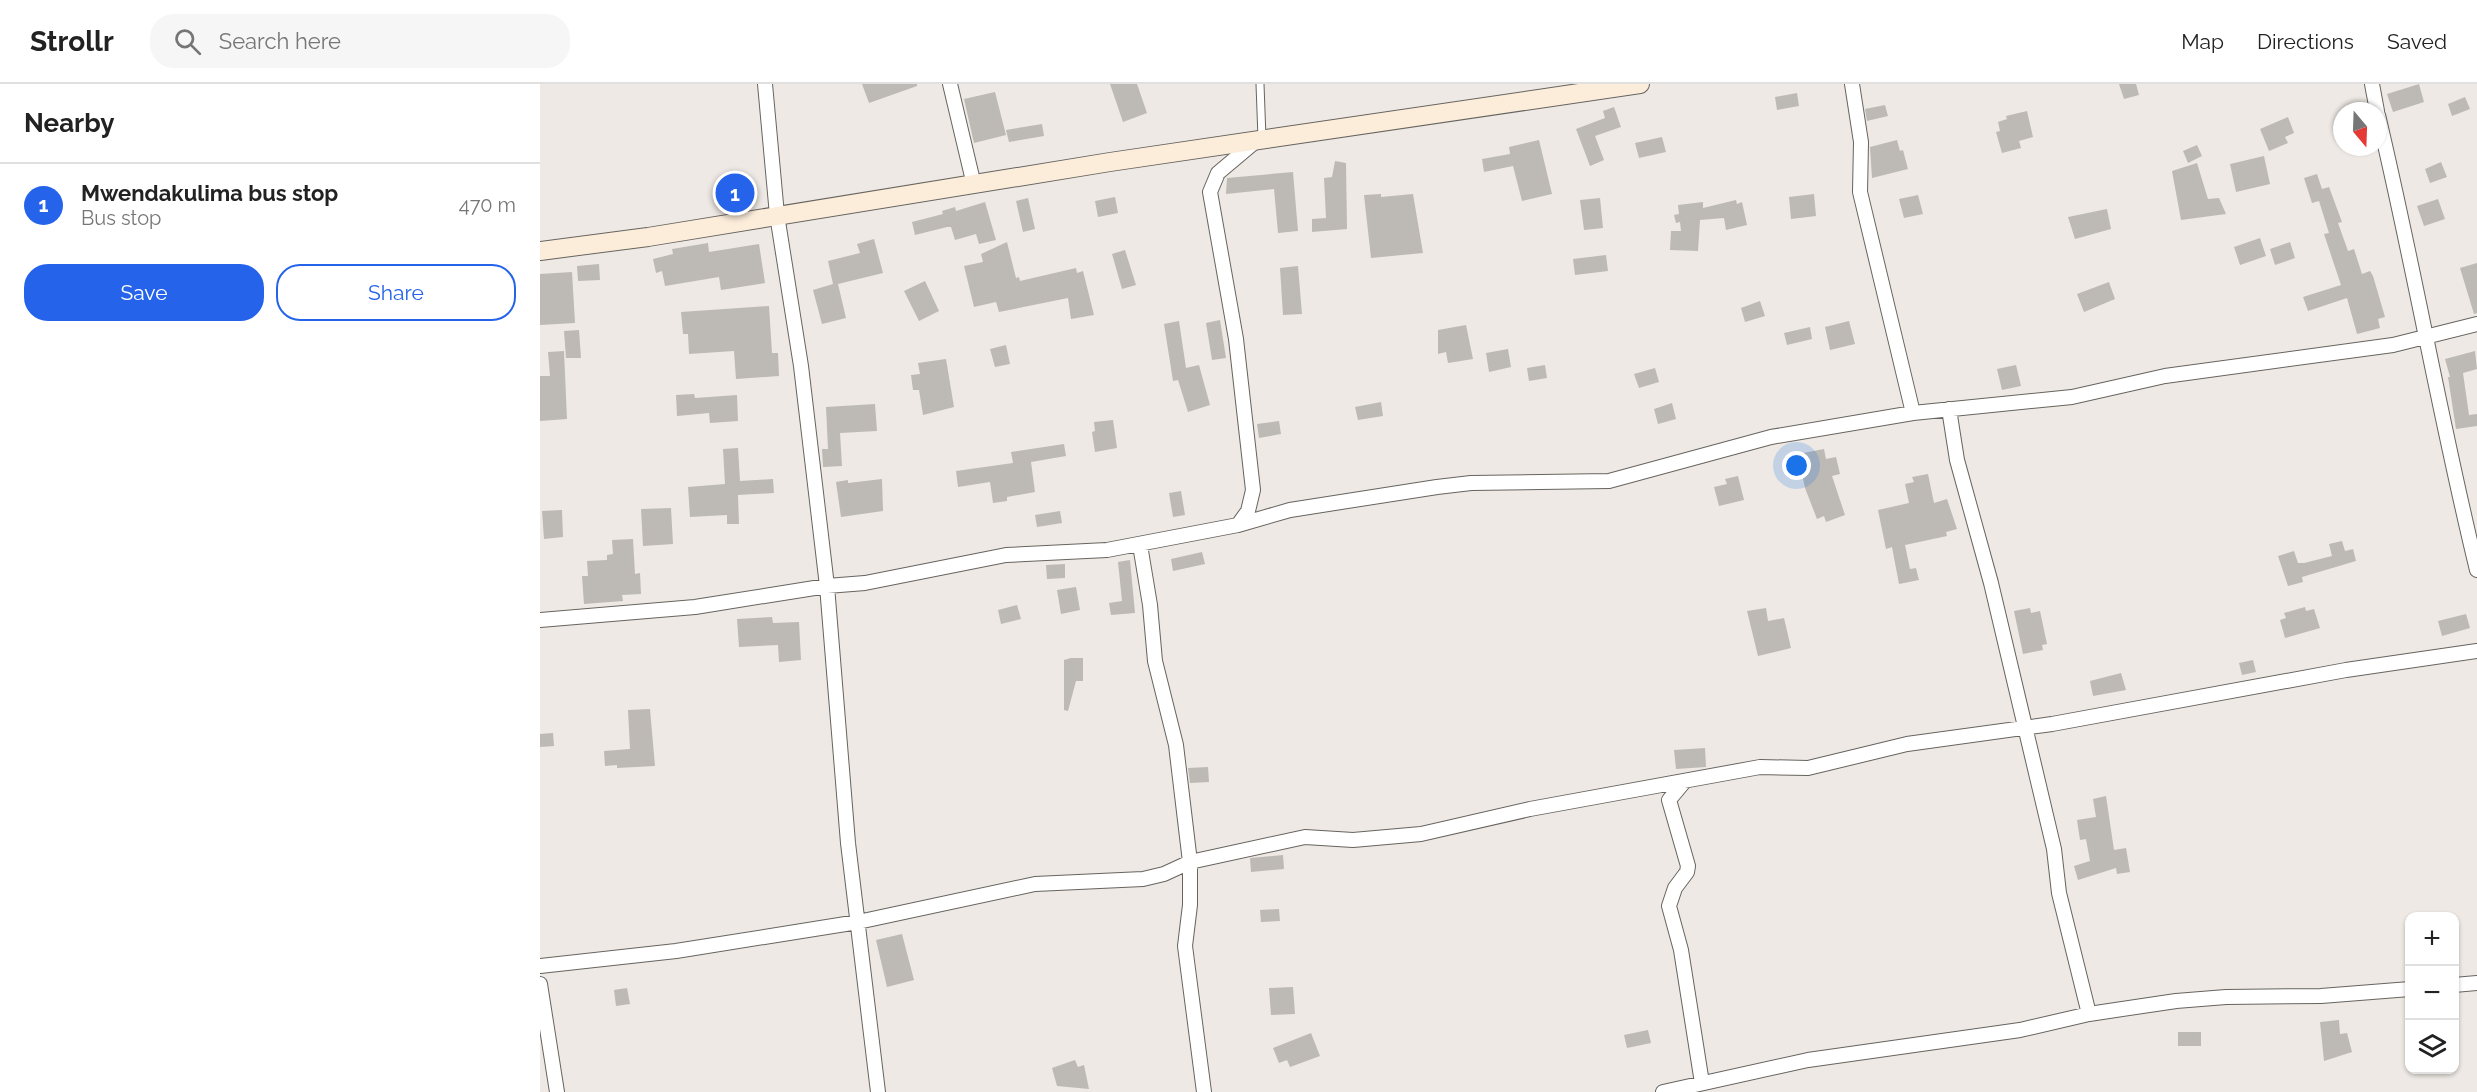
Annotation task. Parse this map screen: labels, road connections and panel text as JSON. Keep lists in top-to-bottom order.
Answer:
{
  "north": "bottom",
  "page": {
    "header": "Strollr",
    "search": "Search here",
    "nav": ["Map", "Directions", "Saved"],
    "heading": "Nearby",
    "list": [
      {
        "mark": "1",
        "name": "Mwendakulima bus stop",
        "note": "Bus stop",
        "value": "470 m"
      }
    ],
    "pins": "1",
    "buttons": ["Save", "Share"],
    "map_buttons": ["+", "−"]
  }
}
